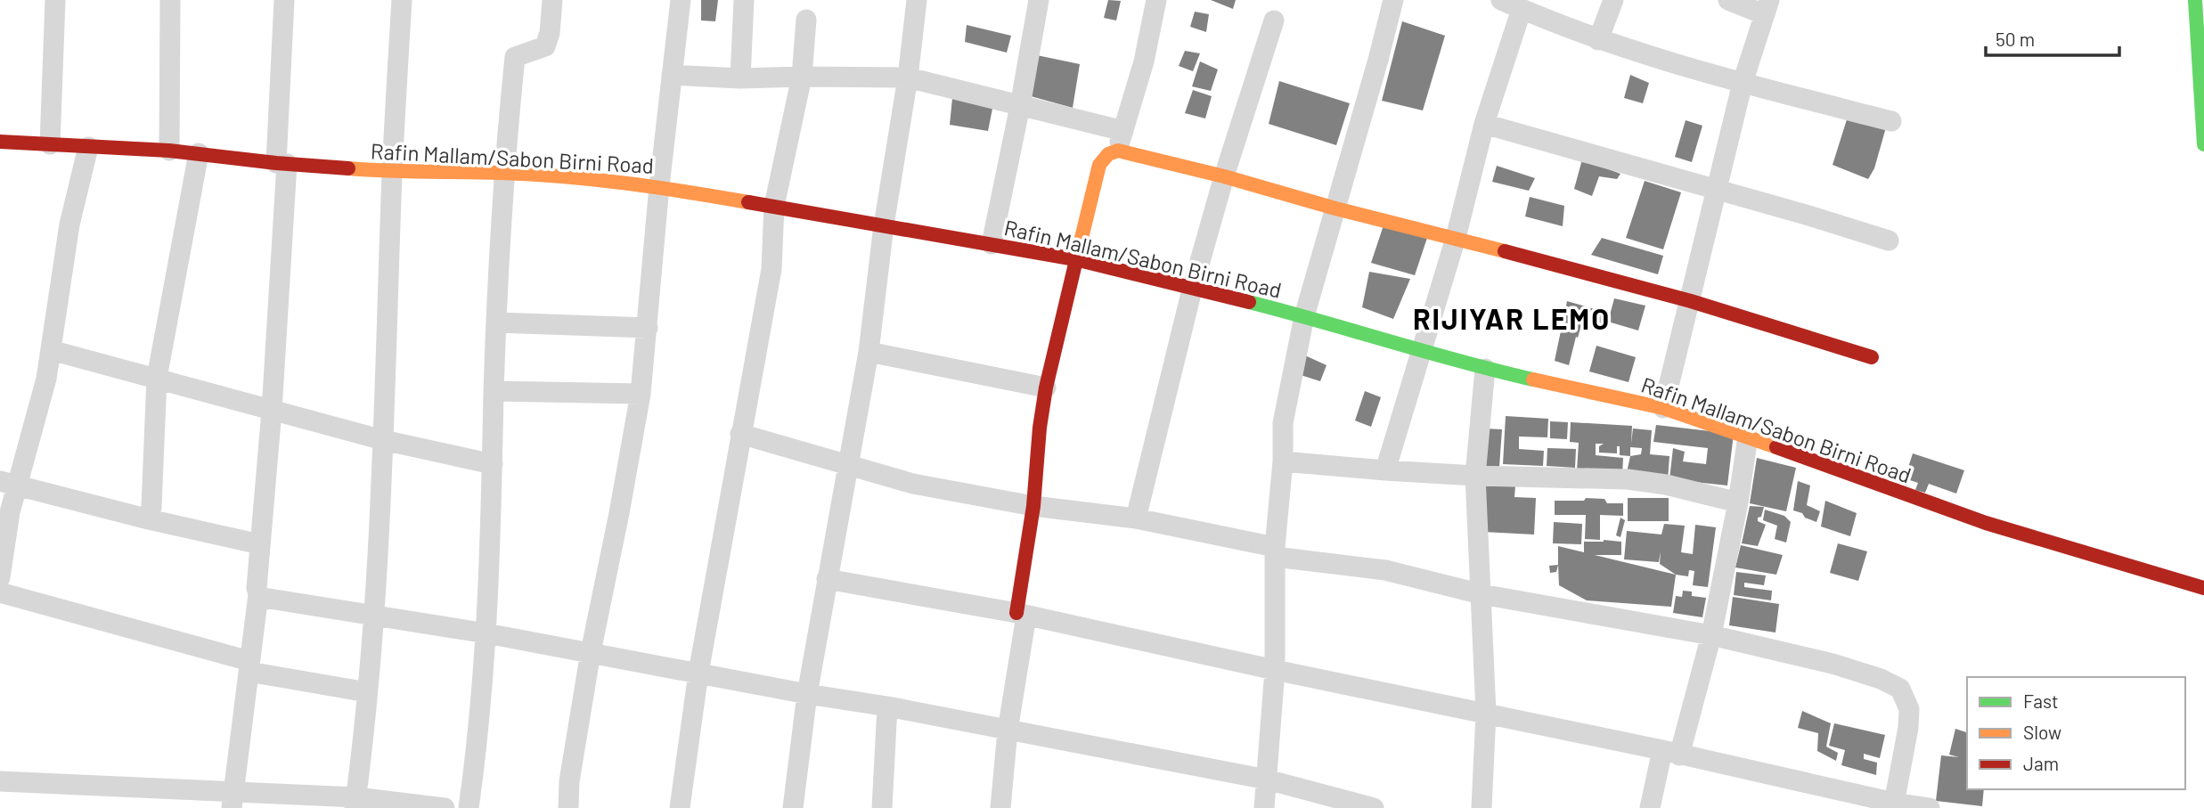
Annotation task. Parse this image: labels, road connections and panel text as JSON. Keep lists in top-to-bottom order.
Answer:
{
  "streets": {
    "main road": ["Rafin Mallam/Sabon Birni Road"]
  },
  "districts": ["RIJIYAR LEMO"],
  "legend": ["Fast", "Slow", "Jam"],
  "scale_bar": "50 m"
}
